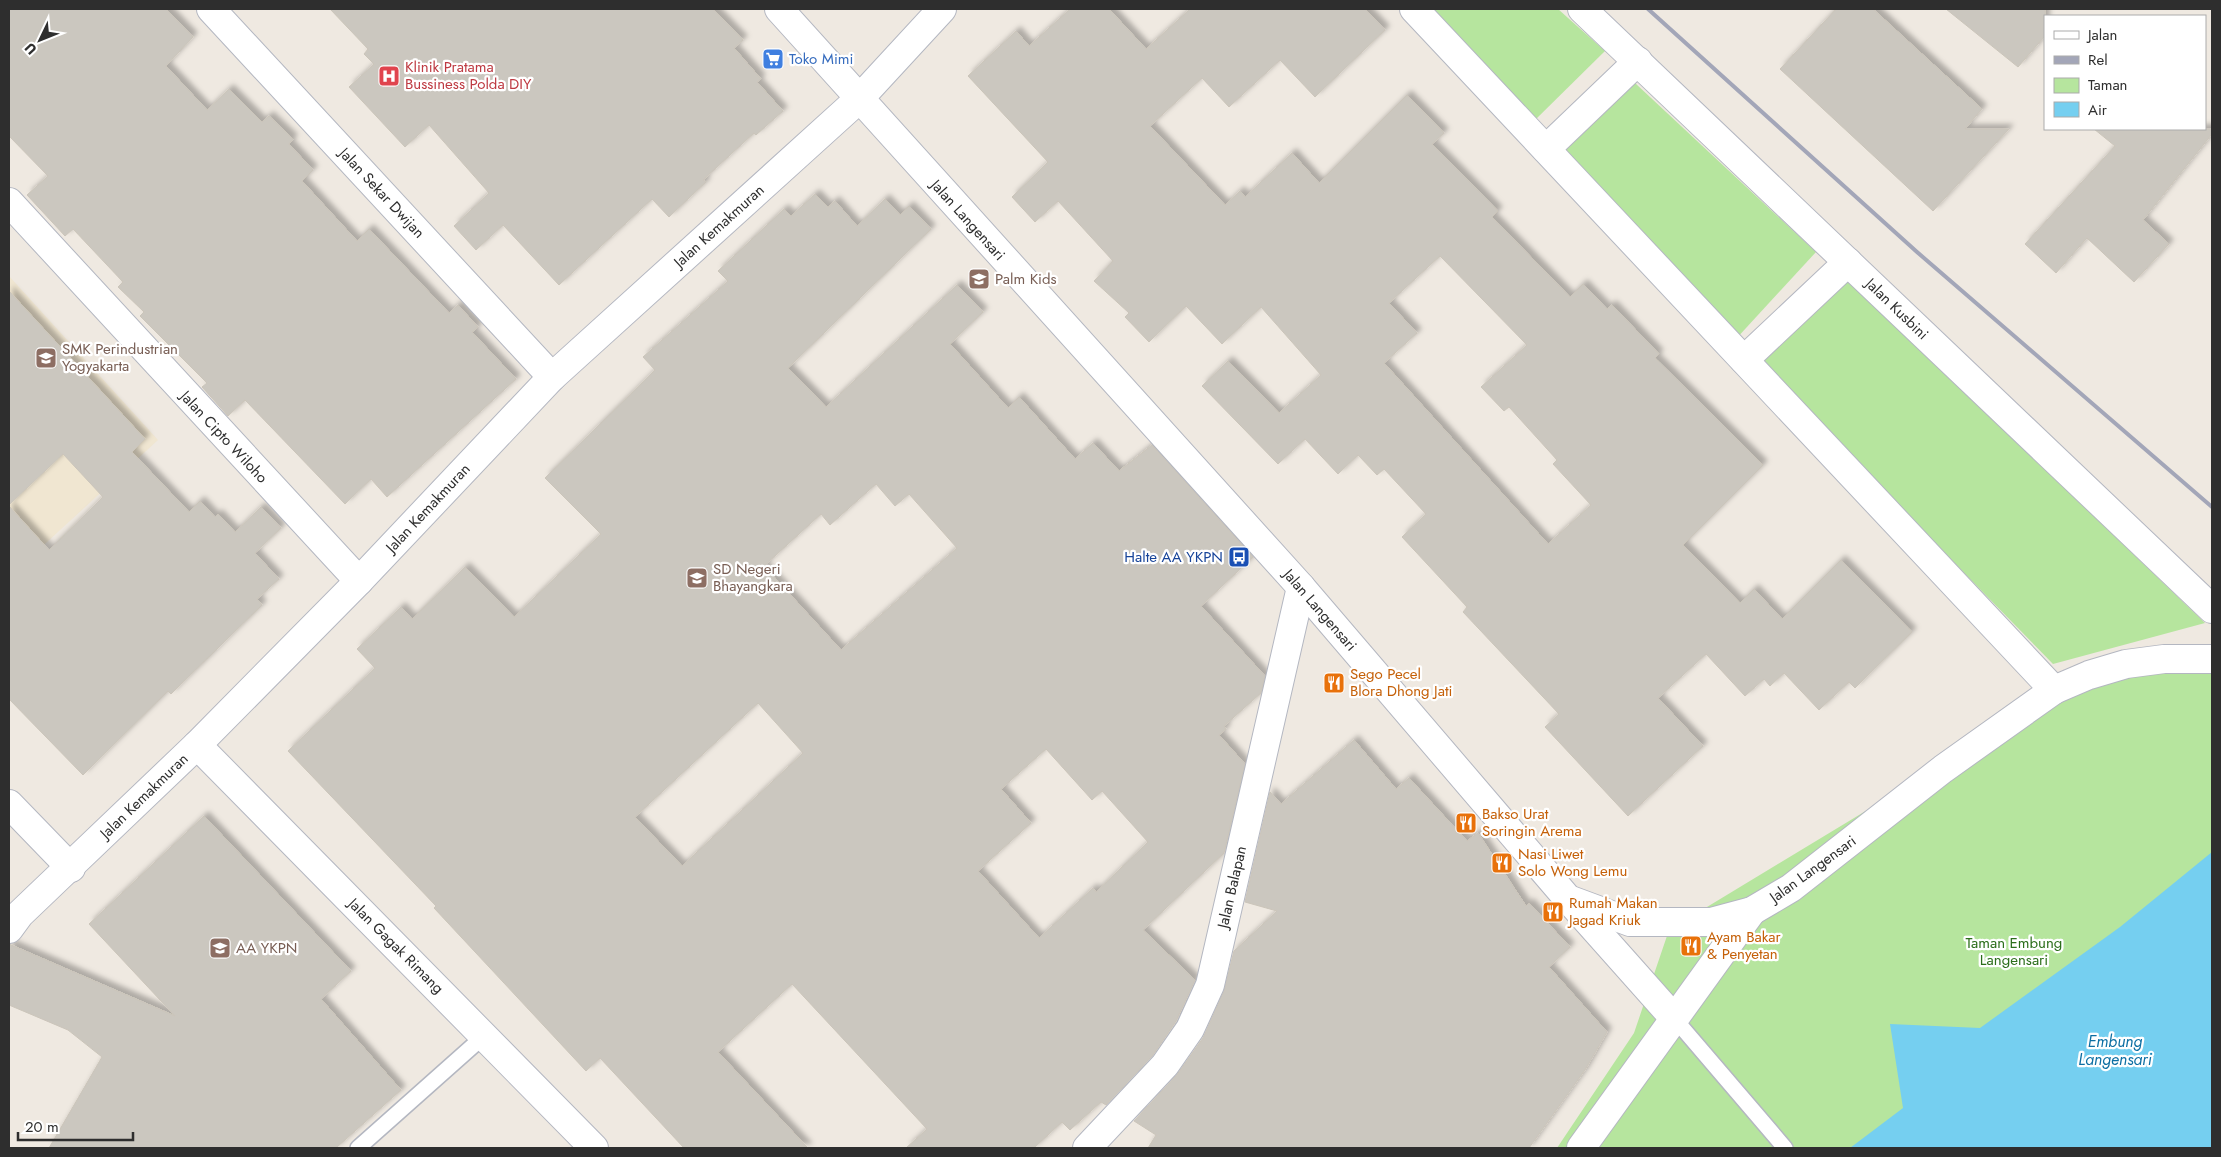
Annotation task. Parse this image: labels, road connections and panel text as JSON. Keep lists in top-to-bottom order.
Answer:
{
  "streets": {
    "street": [
      "Jalan Sekar Dwijan",
      "Jalan Langensari",
      "Jalan Kemakmuran",
      "Jalan Kusbini",
      "Jalan Cipto Wiloho",
      "Jalan Balapan",
      "Jalan Gagak Rimang"
    ]
  },
  "crossings": [
    ["Jalan Sekar Dwijan", "Jalan Kemakmuran"],
    ["Jalan Langensari", "Jalan Kemakmuran"],
    ["Jalan Langensari", "Jalan Balapan"],
    ["Jalan Kemakmuran", "Jalan Cipto Wiloho"],
    ["Jalan Kemakmuran", "Jalan Gagak Rimang"]
  ],
  "water": ["Embung Langensari"],
  "parks": ["Taman Embung Langensari"],
  "places": {
    "supermarket": ["Toko Mimi"],
    "hospital": ["Klinik Pratama Bussiness Polda DIY"],
    "school or university": [
      "Palm Kids",
      "SMK Perindustrian Yogyakarta",
      "SD Negeri Bhayangkara",
      "AA YKPN"
    ],
    "bus stop": ["Halte AA YKPN"],
    "restaurant": [
      "Sego Pecel Blora Dhong Jati",
      "Bakso Urat Soringin Arema",
      "Nasi Liwet Solo Wong Lemu",
      "Rumah Makan Jagad Kriuk",
      "Ayam Bakar & Penyetan"
    ]
  },
  "legend": [
    "Jalan",
    "Rel",
    "Taman",
    "Air"
  ],
  "scale_bar": "20 m",
  "north": "bottom left"
}
